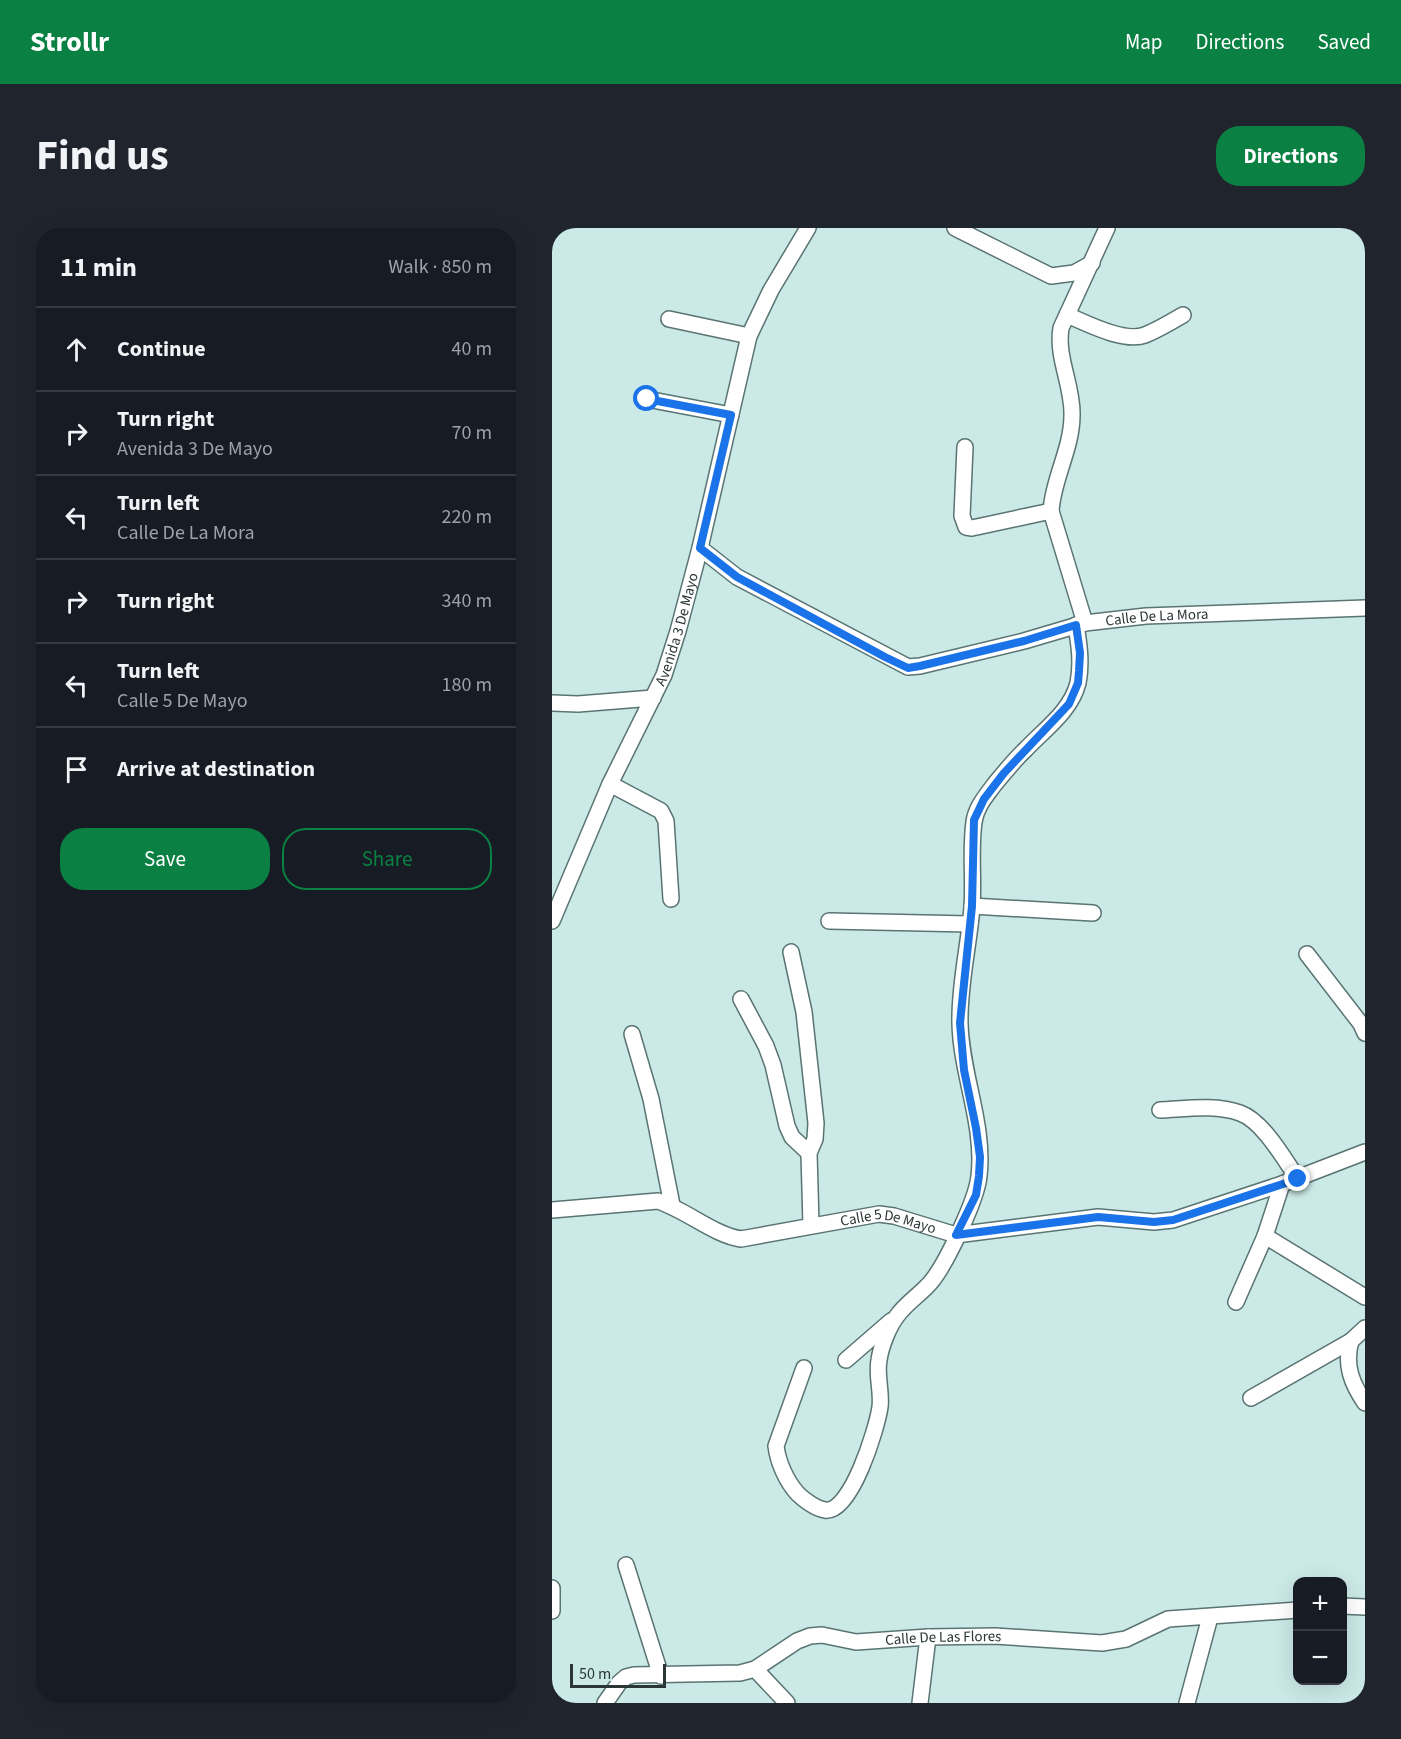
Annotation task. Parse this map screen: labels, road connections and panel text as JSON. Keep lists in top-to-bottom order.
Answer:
{
  "streets": {
    "street": [
      "Calle De La Mora",
      "Avenida 3 De Mayo",
      "Calle 5 De Mayo",
      "Calle De Las Flores"
    ]
  },
  "crossings": [
    ["Calle De La Mora", "Avenida 3 De Mayo"]
  ],
  "scale_bar": "50 m",
  "page": {
    "header": "Strollr",
    "nav": ["Map", "Directions", "Saved"],
    "title": "Find us",
    "buttons": [
      "Directions",
      ["Save", "Share"]
    ],
    "heading": ["11 min", "Walk · 850 m"],
    "list": [
      ["Continue", "40 m"],
      ["Turn right", "Avenida 3 De Mayo", "70 m"],
      ["Turn left", "Calle De La Mora", "220 m"],
      ["Turn right", "340 m"],
      ["Turn left", "Calle 5 De Mayo", "180 m"],
      "Arrive at destination"
    ],
    "map_buttons": ["+", "−"],
    "scale": "50 m"
  }
}
